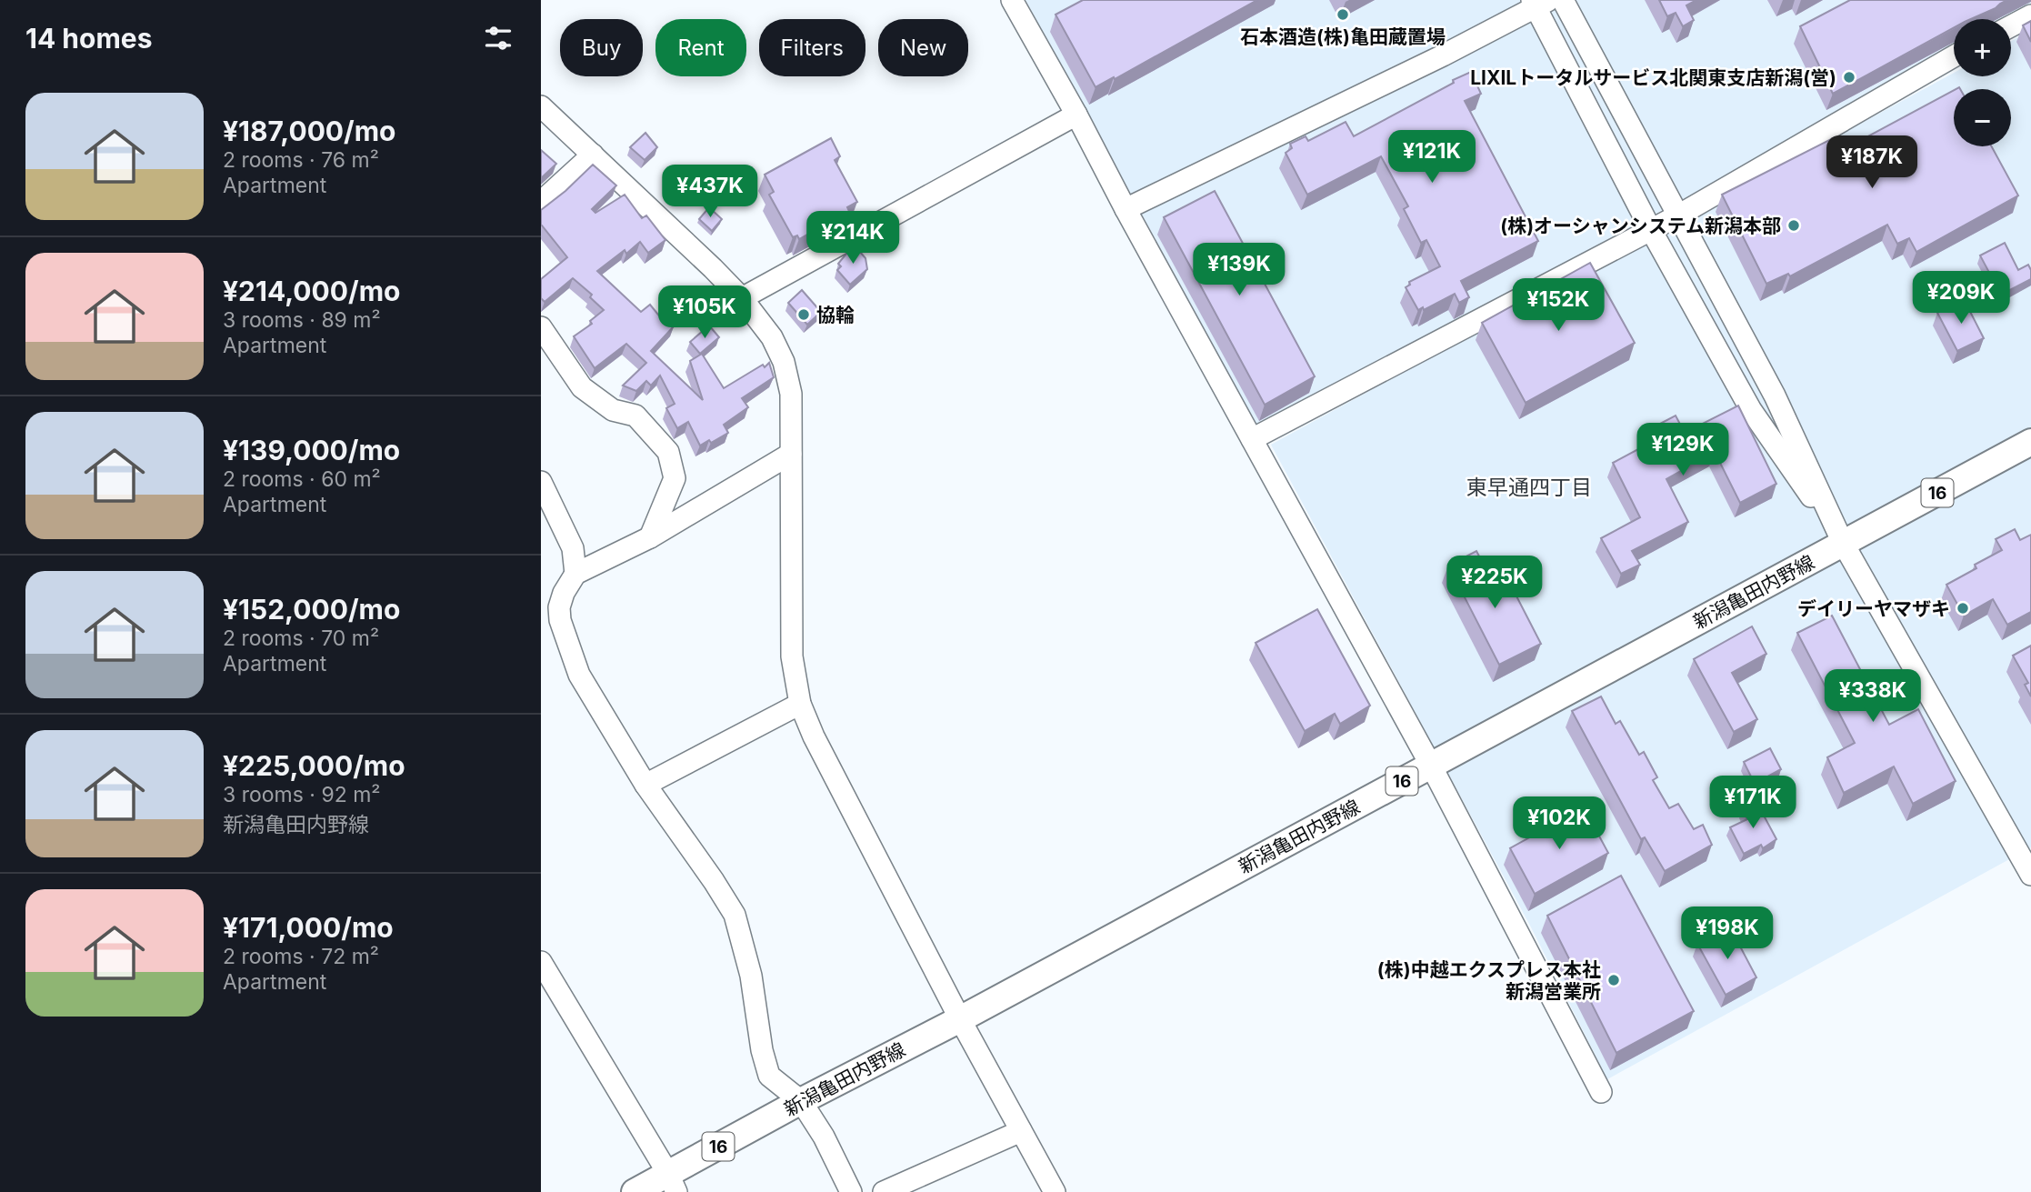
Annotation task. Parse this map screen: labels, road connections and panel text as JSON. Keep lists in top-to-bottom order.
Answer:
{
  "streets": {
    "main road": ["16", "新潟亀田内野線"]
  },
  "districts": ["東早通四丁目"],
  "places": [
    "石本酒造(株)亀田蔵置場",
    "LIXILトータルサービス北関東支店新潟(営)",
    "(株)オーシャンシステム新潟本部",
    "協輪",
    "デイリーヤマザキ",
    "(株)中越エクスプレス本社 新潟営業所"
  ],
  "page": {
    "heading": "14 homes",
    "map_buttons": ["+", "−"],
    "chip": [
      "Buy",
      "Rent",
      "Filters",
      "New"
    ],
    "list": [
      {
        "name": "¥187,000/mo",
        "note": "2 rooms · 76 m² · Apartment"
      },
      {
        "name": "¥214,000/mo",
        "note": "3 rooms · 89 m² · Apartment"
      },
      {
        "name": "¥139,000/mo",
        "note": "2 rooms · 60 m² · Apartment"
      },
      {
        "name": "¥152,000/mo",
        "note": "2 rooms · 70 m² · Apartment"
      },
      {
        "name": "¥225,000/mo",
        "note": "3 rooms · 92 m² · 新潟亀田内野線"
      },
      {
        "name": "¥171,000/mo",
        "note": "2 rooms · 72 m² · Apartment"
      }
    ],
    "price": [
      "¥121K",
      "¥187K",
      "¥437K",
      "¥214K",
      "¥139K",
      "¥209K",
      "¥152K",
      "¥105K",
      "¥129K",
      "¥225K",
      "¥338K",
      "¥171K",
      "¥102K",
      "¥198K"
    ]
  }
}
